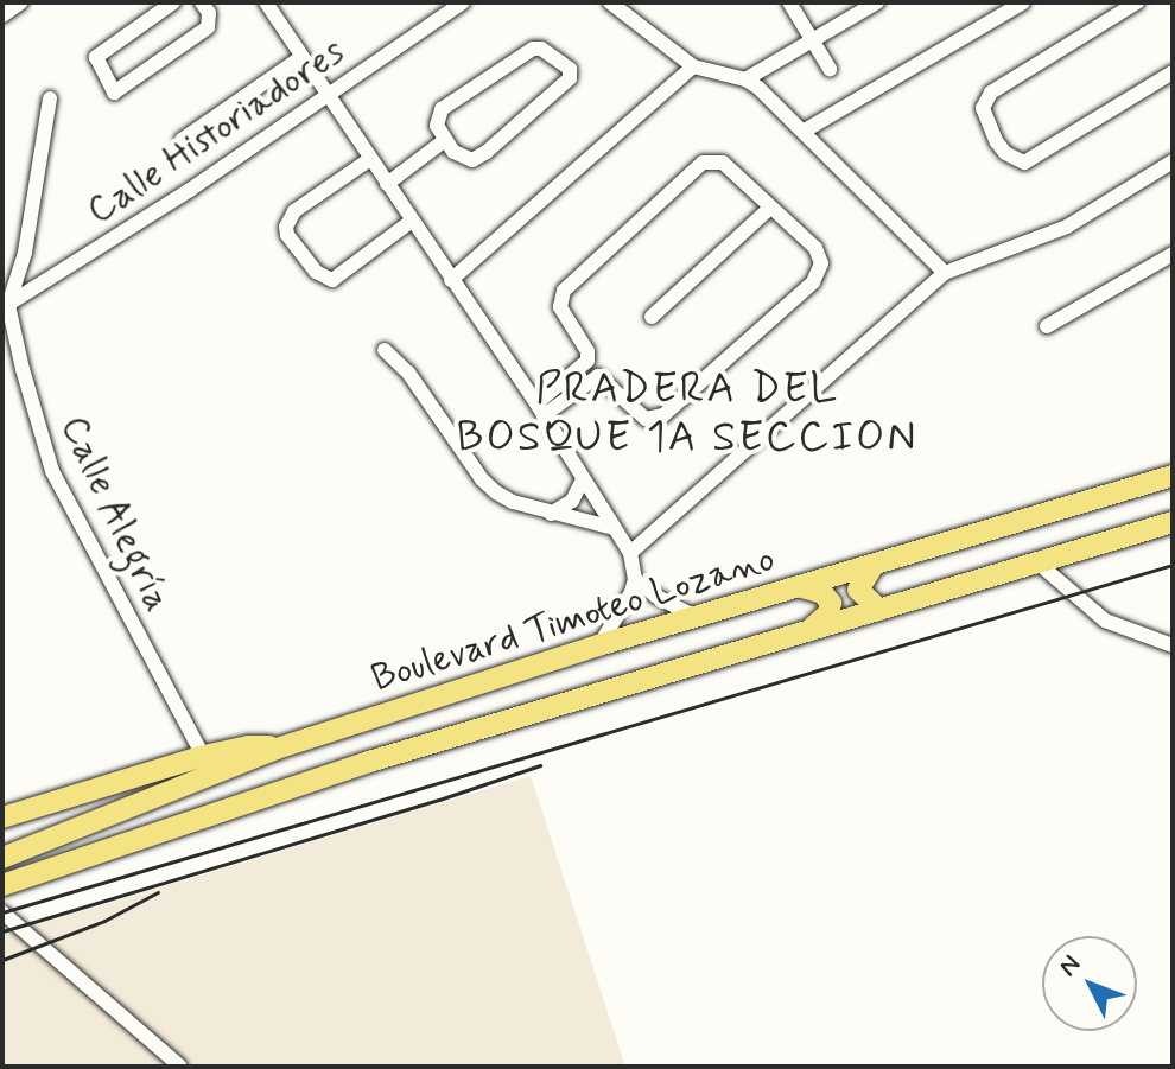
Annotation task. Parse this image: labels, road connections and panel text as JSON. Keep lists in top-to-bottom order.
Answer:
{
  "streets": {
    "main road": ["Boulevard Timoteo Lozano"],
    "street": ["Calle Historiadores", "Calle Alegría"]
  },
  "crossings": [
    ["Calle Historiadores", "Calle Alegría"],
    ["Calle Alegría", "Boulevard Timoteo Lozano"]
  ],
  "districts": ["PRADERA DEL BOSQUE 1A SECCION"],
  "north": "top left"
}
